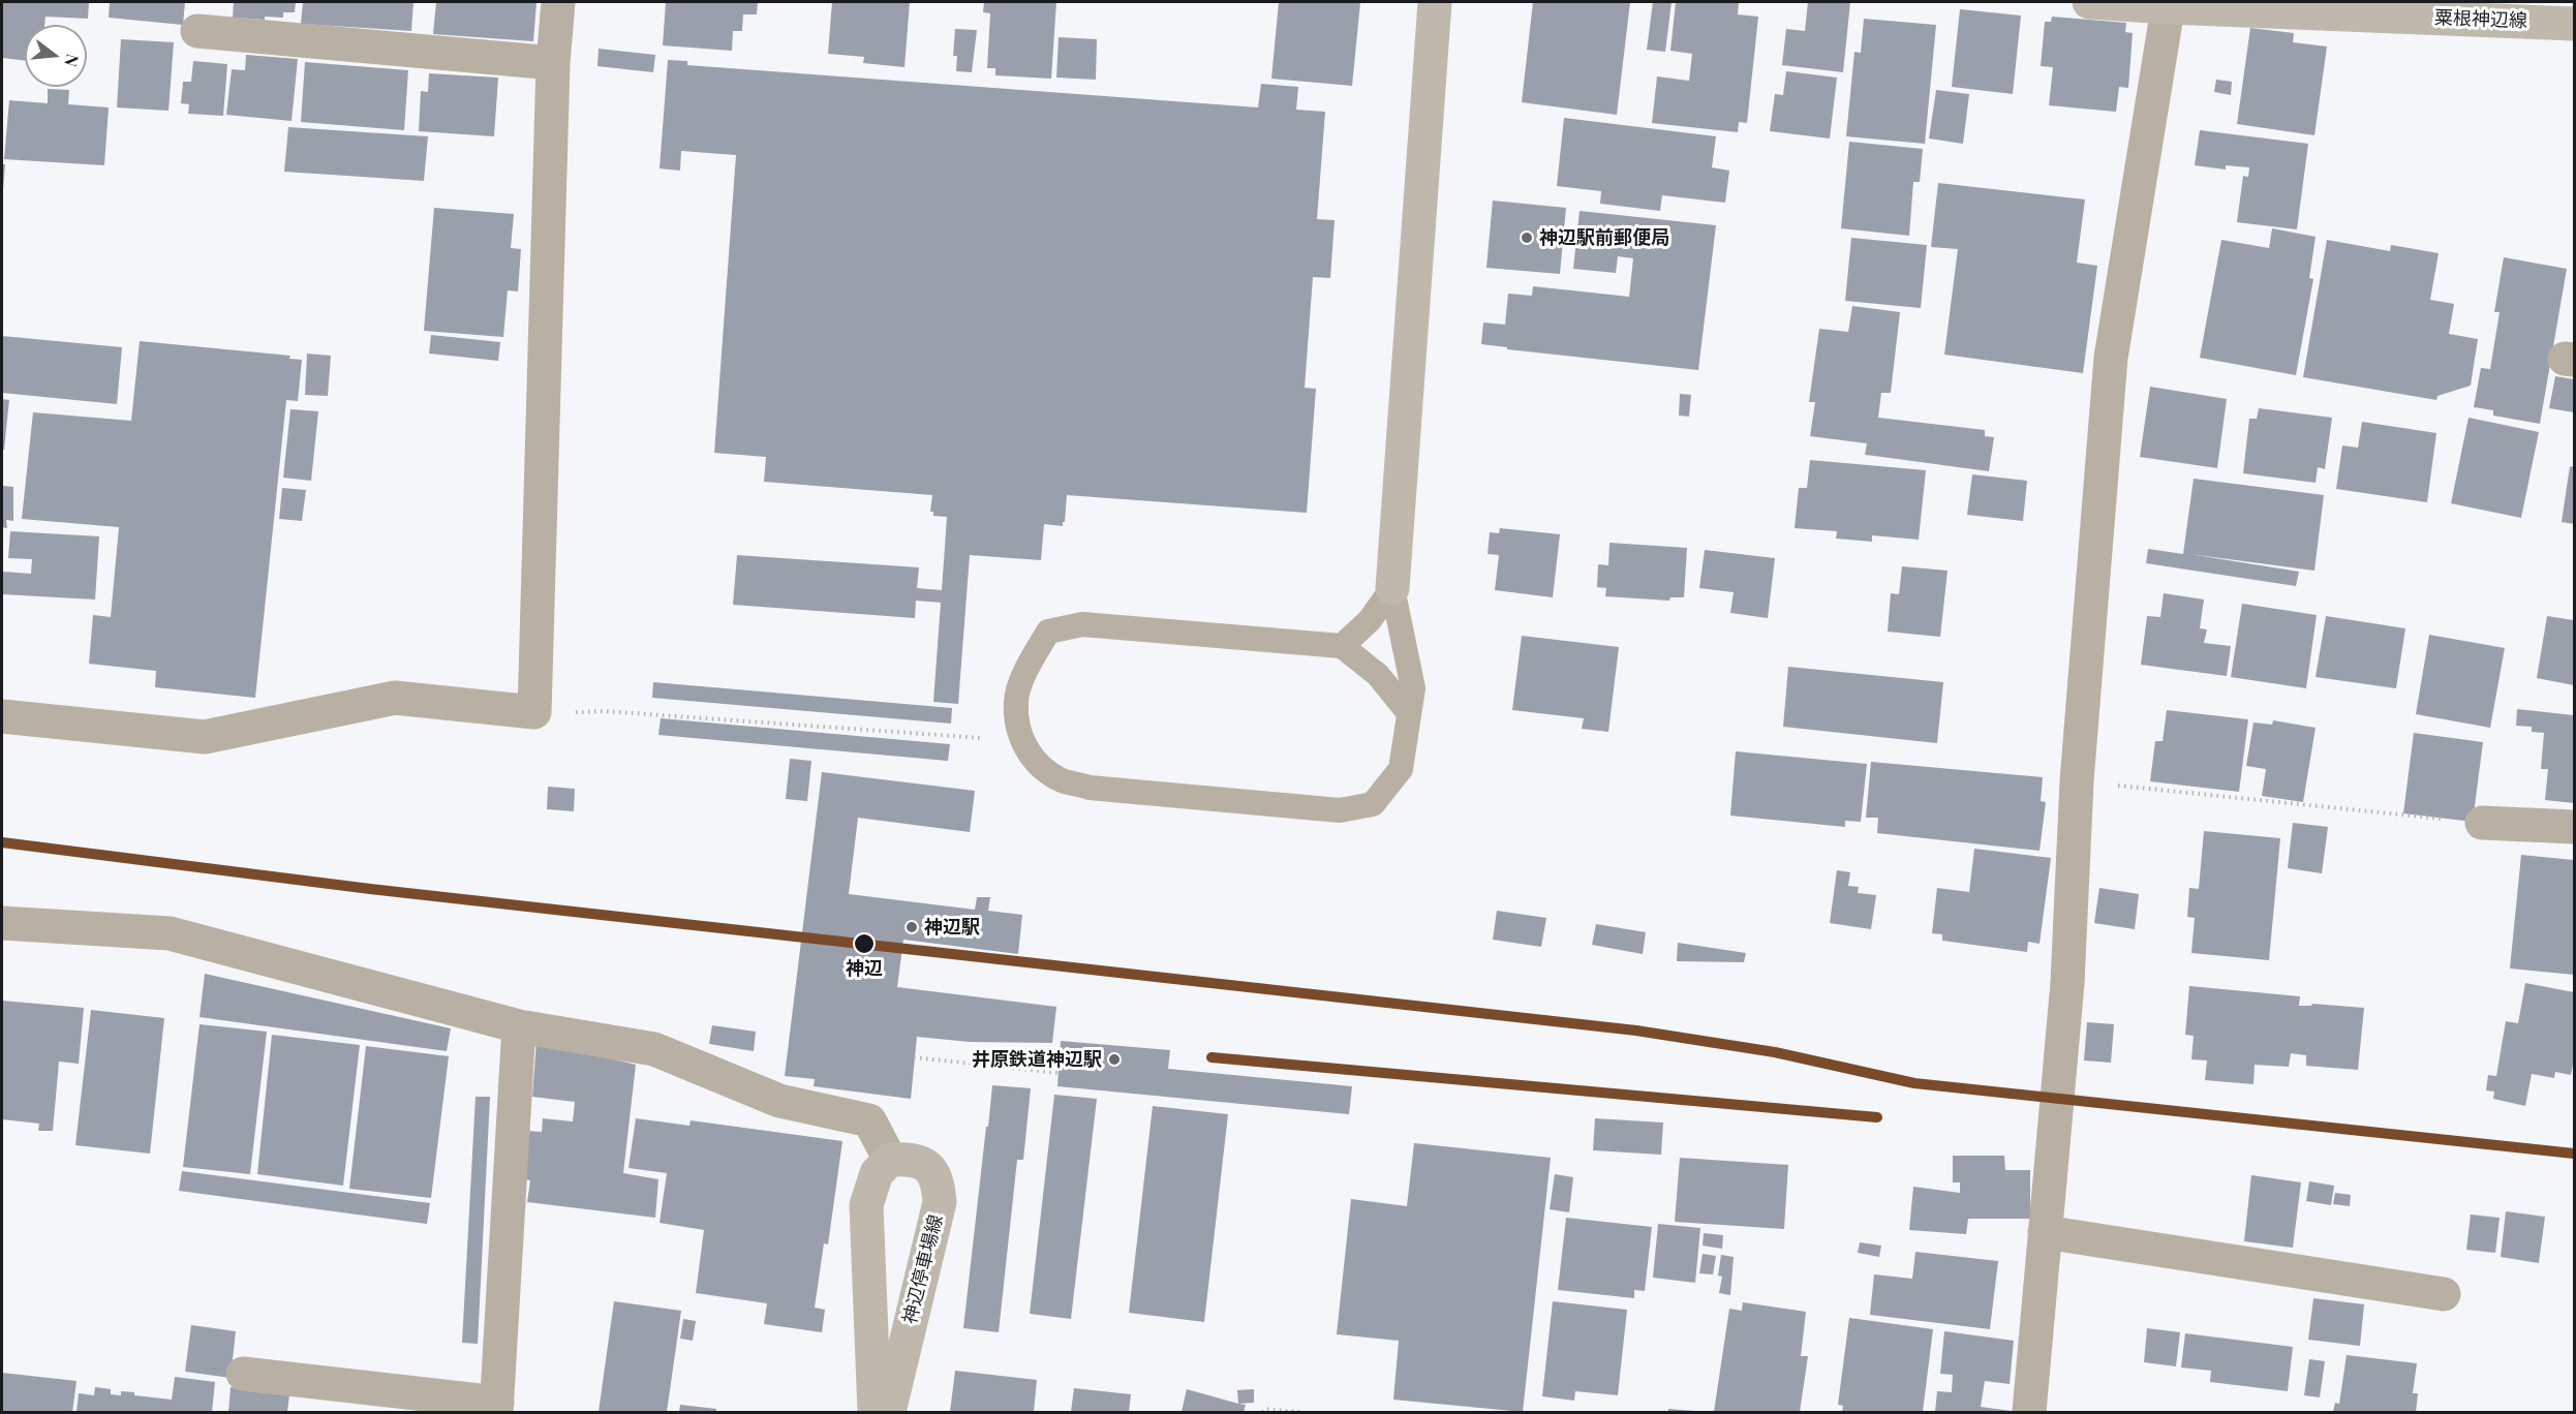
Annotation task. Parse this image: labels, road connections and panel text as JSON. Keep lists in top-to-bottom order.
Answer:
{
  "streets": {
    "main road": ["粟根神辺線", "神辺停車場線"]
  },
  "places": [
    "神辺駅前郵便局",
    "神辺駅",
    "神辺",
    "井原鉄道神辺駅"
  ],
  "north": "right"
}
